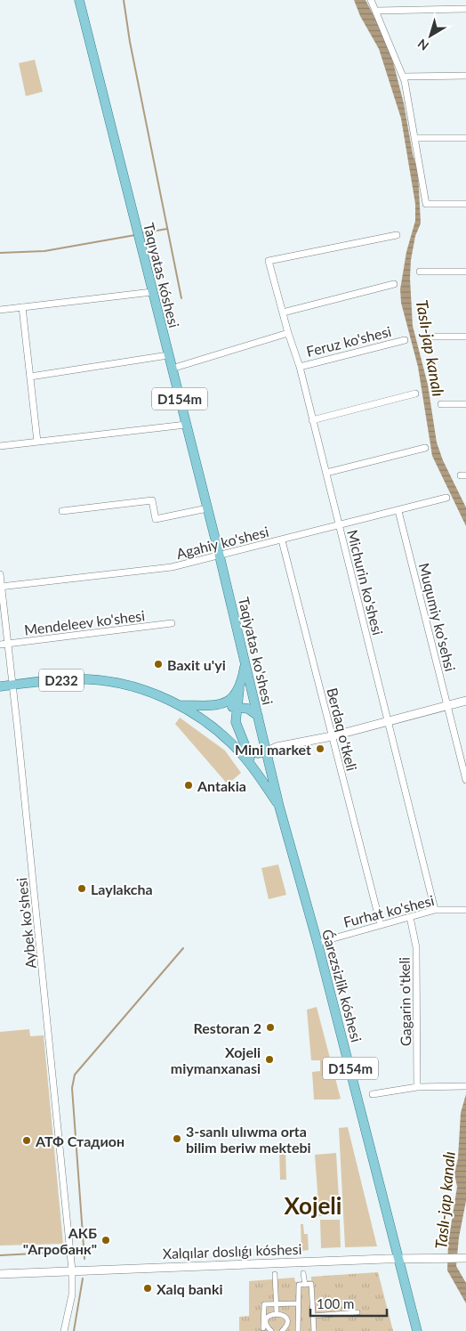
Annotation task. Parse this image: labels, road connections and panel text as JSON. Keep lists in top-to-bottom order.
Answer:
{
  "streets": {
    "main road": [
      "Taqıyatas kóshesi",
      "D154m",
      "Taqiyatas ko'shesi",
      "D232",
      "Ǵarezsizlik kóshesi"
    ],
    "street": [
      "Feruz ko'shesi",
      "Agahiy ko'shesi",
      "Michurin ko'shesi",
      "Muqumiy ko'sehsi",
      "Mendeleev ko'shesi",
      "Berdaq o'tkeli",
      "Furhat ko'shesi",
      "Aybek ko'shesi",
      "Gagarin o'tkeli",
      "Xalqılar doslıǵı kóshesi"
    ]
  },
  "crossings": [
    ["Taqıyatas kóshesi", "Agahiy ko'shesi"],
    ["Taqıyatas kóshesi", "Taqiyatas ko'shesi"],
    ["Feruz ko'shesi", "Michurin ko'shesi"],
    ["Agahiy ko'shesi", "Michurin ko'shesi"],
    ["Agahiy ko'shesi", "Muqumiy ko'sehsi"],
    ["Agahiy ko'shesi", "Taqiyatas ko'shesi"],
    ["Agahiy ko'shesi", "Berdaq o'tkeli"],
    ["Agahiy ko'shesi", "Aybek ko'shesi"],
    ["Michurin ko'shesi", "Furhat ko'shesi"],
    ["Mendeleev ko'shesi", "Aybek ko'shesi"],
    ["Taqiyatas ko'shesi", "D232"],
    ["Taqiyatas ko'shesi", "Ǵarezsizlik kóshesi"],
    ["D232", "Aybek ko'shesi"],
    ["D232", "Ǵarezsizlik kóshesi"],
    ["Berdaq o'tkeli", "Furhat ko'shesi"],
    ["Furhat ko'shesi", "Ǵarezsizlik kóshesi"],
    ["Furhat ko'shesi", "Gagarin o'tkeli"],
    ["Aybek ko'shesi", "Xalqılar doslıǵı kóshesi"],
    ["Ǵarezsizlik kóshesi", "Xalqılar doslıǵı kóshesi"]
  ],
  "districts": ["Xojeli"],
  "water": ["Taslı-jap kanalı"],
  "places": [
    "Baxit u'yi",
    "Mini market",
    "Antakia",
    "Laylakcha",
    "Restoran 2",
    "Xojeli miymanxanasi",
    "3-sanlı ulıwma orta bilim beriw mektebi",
    "АТФ Стадион",
    "АКБ \"Агробанк\"",
    "Xalq banki"
  ],
  "scale_bar": "100 m",
  "north": "bottom left"
}
